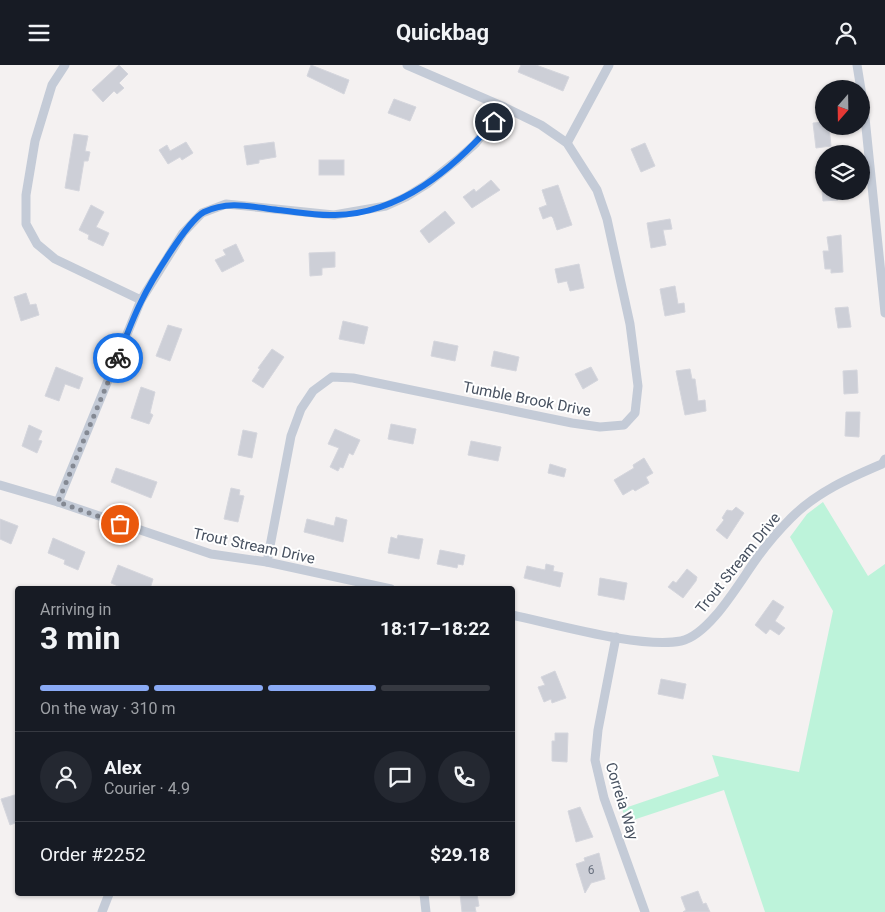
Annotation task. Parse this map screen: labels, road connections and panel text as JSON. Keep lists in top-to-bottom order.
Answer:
{
  "streets": {
    "street": ["Tumble Brook Drive", "Trout Stream Drive", "Correia Way"]
  },
  "crossings": [
    ["Tumble Brook Drive", "Trout Stream Drive"],
    ["Trout Stream Drive", "Correia Way"]
  ],
  "house_numbers": ["6"],
  "north": "bottom",
  "page": {
    "header": "Quickbag",
    "heading": ["3 min", "Arriving in", "18:17–18:22"],
    "panel": [
      "Alex",
      "Courier · 4.9",
      "Order #2252",
      "$29.18"
    ],
    "bar": "On the way · 310 m"
  }
}
